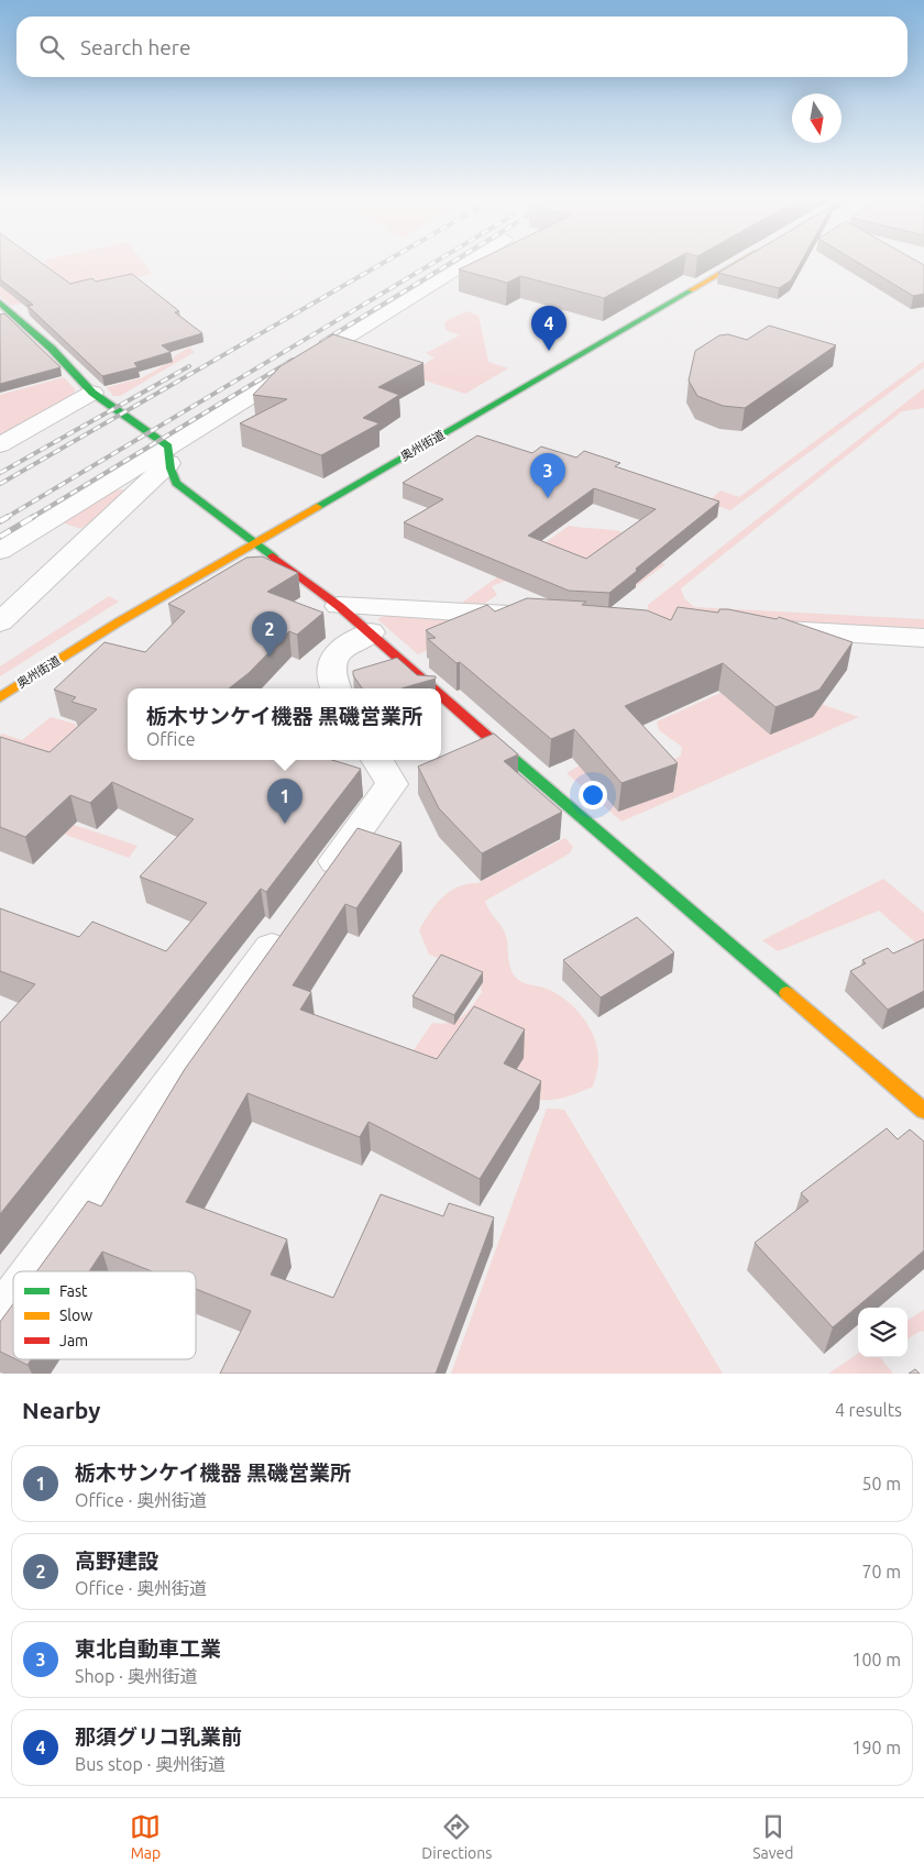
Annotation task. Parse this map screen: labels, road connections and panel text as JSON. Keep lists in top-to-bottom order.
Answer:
{
  "streets": {
    "main road": ["奥州街道"]
  },
  "legend": ["Fast", "Slow", "Jam"],
  "north": "bottom",
  "page": {
    "search": "Search here",
    "pins": [
      "4",
      "3",
      "2",
      "1"
    ],
    "popup": ["栃木サンケイ機器 黒磯営業所", "Office"],
    "heading": ["Nearby", "4 results"],
    "list": [
      {
        "mark": "1",
        "name": "栃木サンケイ機器 黒磯営業所",
        "note": "Office · 奥州街道",
        "value": "50 m"
      },
      {
        "mark": "2",
        "name": "高野建設",
        "note": "Office · 奥州街道",
        "value": "70 m"
      },
      {
        "mark": "3",
        "name": "東北自動車工業",
        "note": "Shop · 奥州街道",
        "value": "100 m"
      },
      {
        "mark": "4",
        "name": "那須グリコ乳業前",
        "note": "Bus stop · 奥州街道",
        "value": "190 m"
      }
    ],
    "nav": ["Map", "Directions", "Saved"]
  }
}
